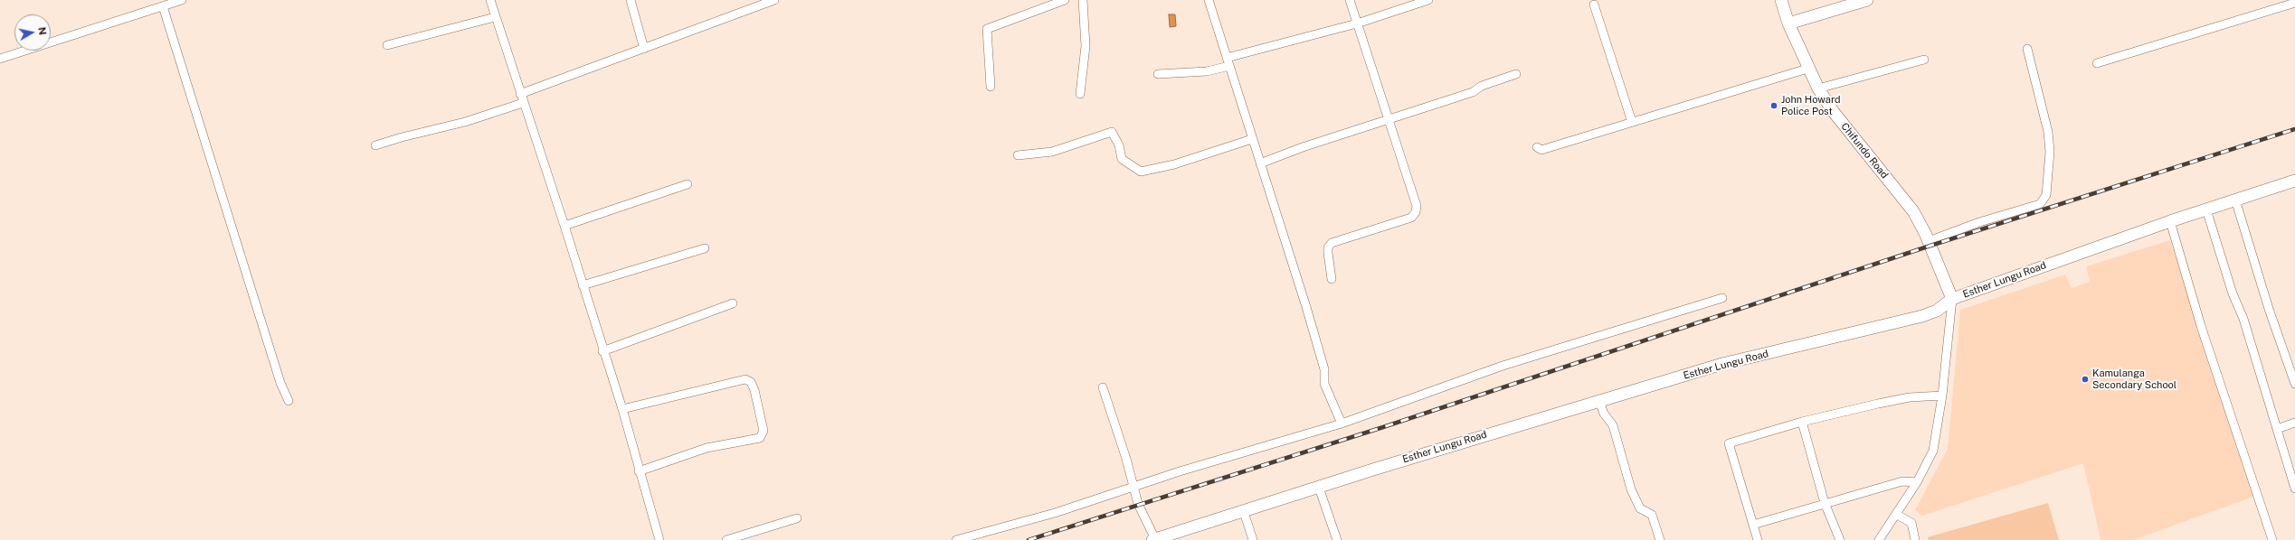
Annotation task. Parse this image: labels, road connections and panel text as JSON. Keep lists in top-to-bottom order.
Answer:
{
  "streets": {
    "street": ["Chifundo Road", "Esther Lungu Road"]
  },
  "crossings": [
    ["Chifundo Road", "Esther Lungu Road"]
  ],
  "places": ["John Howard Police Post", "Kamulanga Secondary School"],
  "north": "right"
}
